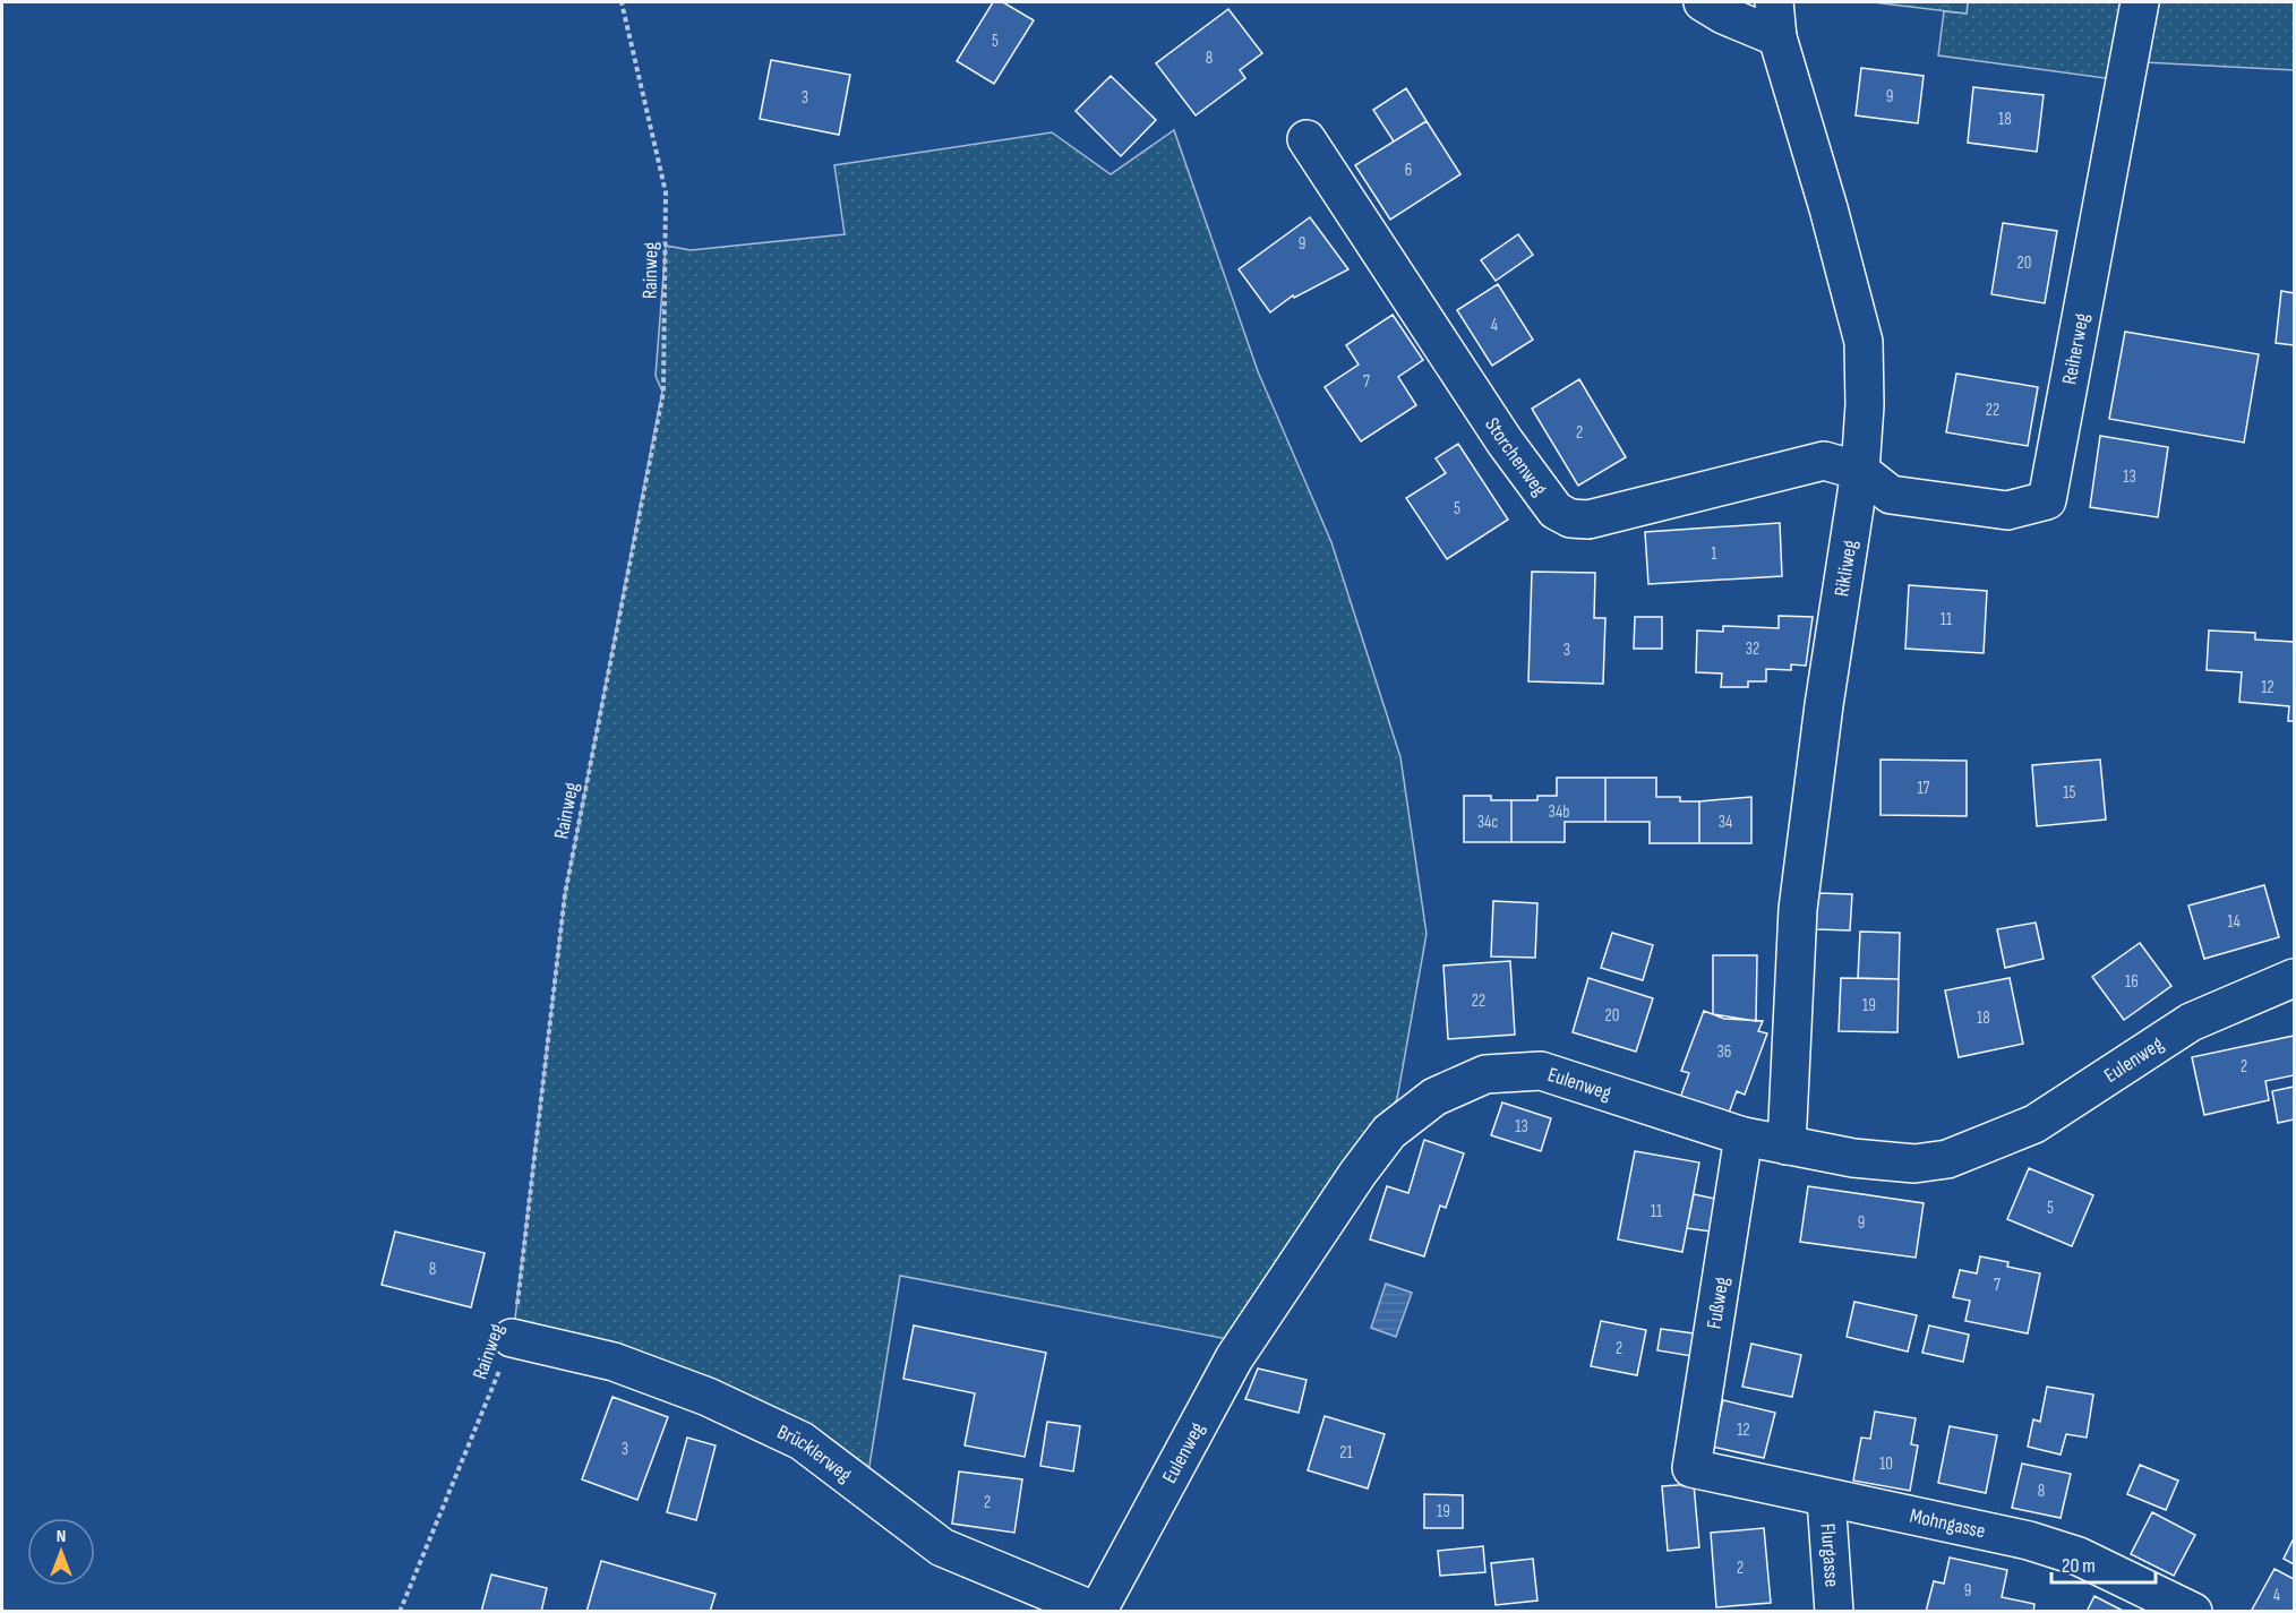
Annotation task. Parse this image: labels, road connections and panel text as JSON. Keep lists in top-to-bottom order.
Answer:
{
  "streets": {
    "street": [
      "Reiherweg",
      "Storchenweg",
      "Rikliweg",
      "Eulenweg",
      "Fußweg",
      "Brücklerweg",
      "Mohngasse",
      "Flurgasse"
    ],
    "path": ["Rainweg"]
  },
  "crossings": [
    ["Rainweg", "Brücklerweg"],
    ["Reiherweg", "Storchenweg"],
    ["Reiherweg", "Rikliweg"],
    ["Storchenweg", "Rikliweg"],
    ["Rikliweg", "Eulenweg"],
    ["Eulenweg", "Fußweg"],
    ["Eulenweg", "Brücklerweg"],
    ["Fußweg", "Mohngasse"],
    ["Mohngasse", "Flurgasse"]
  ],
  "house_numbers": [
    "5",
    "8",
    "9",
    "3",
    "18",
    "6",
    "9",
    "20",
    "4",
    "7",
    "22",
    "2",
    "13",
    "5",
    "1",
    "11",
    "32",
    "3",
    "12",
    "17",
    "15",
    "34b",
    "34c",
    "34",
    "14",
    "16",
    "22",
    "19",
    "20",
    "18",
    "36",
    "2",
    "13",
    "5",
    "11",
    "9",
    "8",
    "7",
    "2",
    "12",
    "3",
    "21",
    "10",
    "8",
    "2",
    "19",
    "2",
    "9",
    "4"
  ],
  "scale_bar": "20 m",
  "north": "top"
}
